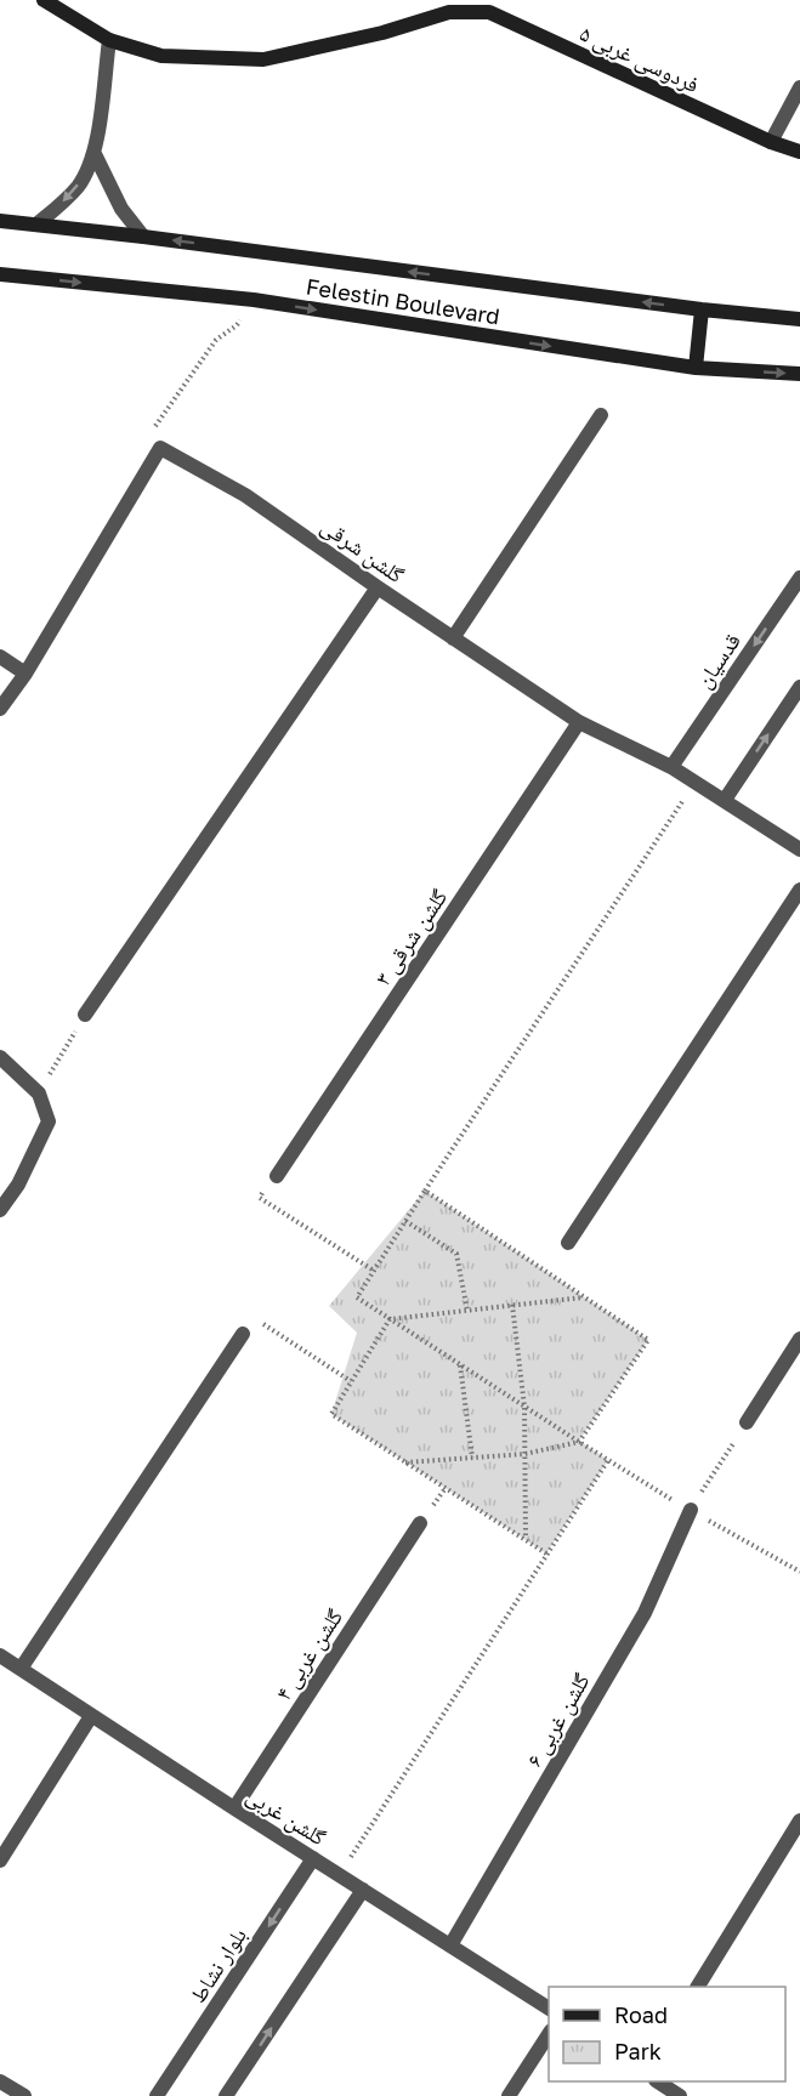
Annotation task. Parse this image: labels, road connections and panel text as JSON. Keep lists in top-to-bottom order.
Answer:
{
  "streets": {
    "main road": ["فردوسی غربی ۵", "Felestin Boulevard"],
    "street": [
      "گلشن شرقی",
      "قدسیان",
      "گلشن شرقی ۳",
      "گلشن غربی ۴",
      "گلشن غربی ۶",
      "گلشن غربی",
      "بلوار نشاط"
    ]
  },
  "crossings": [
    ["گلشن شرقی", "قدسیان"],
    ["گلشن شرقی", "گلشن شرقی ۳"],
    ["گلشن غربی ۴", "گلشن غربی"],
    ["گلشن غربی ۶", "گلشن غربی"],
    ["گلشن غربی", "بلوار نشاط"]
  ],
  "legend": ["Road", "Park"]
}
